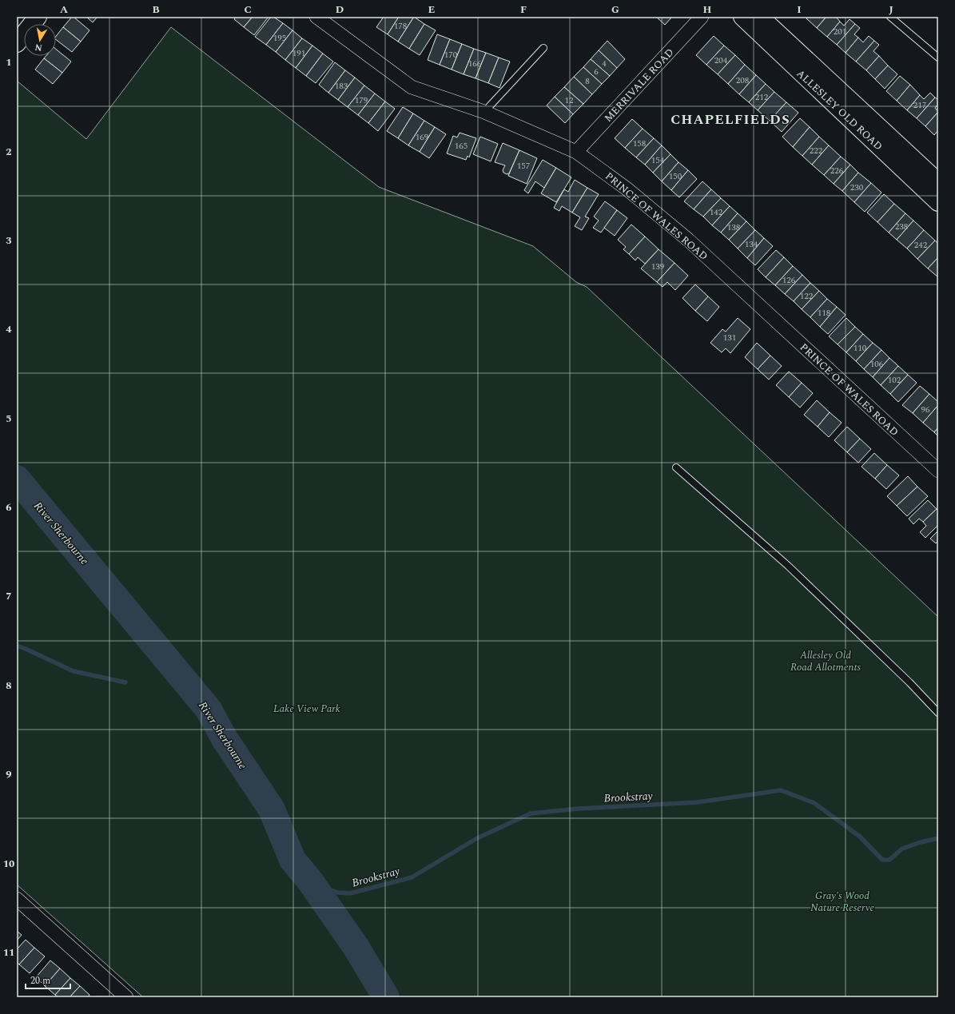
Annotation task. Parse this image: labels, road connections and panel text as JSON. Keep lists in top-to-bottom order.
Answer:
{
  "streets": {
    "main road": ["ALLESLEY OLD ROAD"],
    "street": ["MERRIVALE ROAD", "PRINCE OF WALES ROAD"]
  },
  "crossings": [
    ["MERRIVALE ROAD", "PRINCE OF WALES ROAD"]
  ],
  "districts": ["CHAPELFIELDS"],
  "water": ["River Sherbourne", "Brookstray"],
  "parks": ["Allesley Old Road Allotments", "Lake View Park", "Gray's Wood Nature Reserve"],
  "house_numbers": [
    "178",
    "201",
    "195",
    "191",
    "170",
    "204",
    "166",
    "4",
    "6",
    "208",
    "8",
    "183",
    "212",
    "179",
    "12",
    "217",
    "169",
    "158",
    "165",
    "222",
    "154",
    "157",
    "226",
    "150",
    "230",
    "142",
    "238",
    "138",
    "134",
    "242",
    "139",
    "126",
    "122",
    "118",
    "131",
    "110",
    "106",
    "102",
    "96"
  ],
  "scale_bar": "20 m",
  "north": "bottom",
  "grid": {
    "columns": [
      "A",
      "B",
      "C",
      "D",
      "E",
      "F",
      "G",
      "H",
      "I",
      "J"
    ],
    "rows": [
      "1",
      "2",
      "3",
      "4",
      "5",
      "6",
      "7",
      "8",
      "9",
      "10",
      "11"
    ]
  }
}
